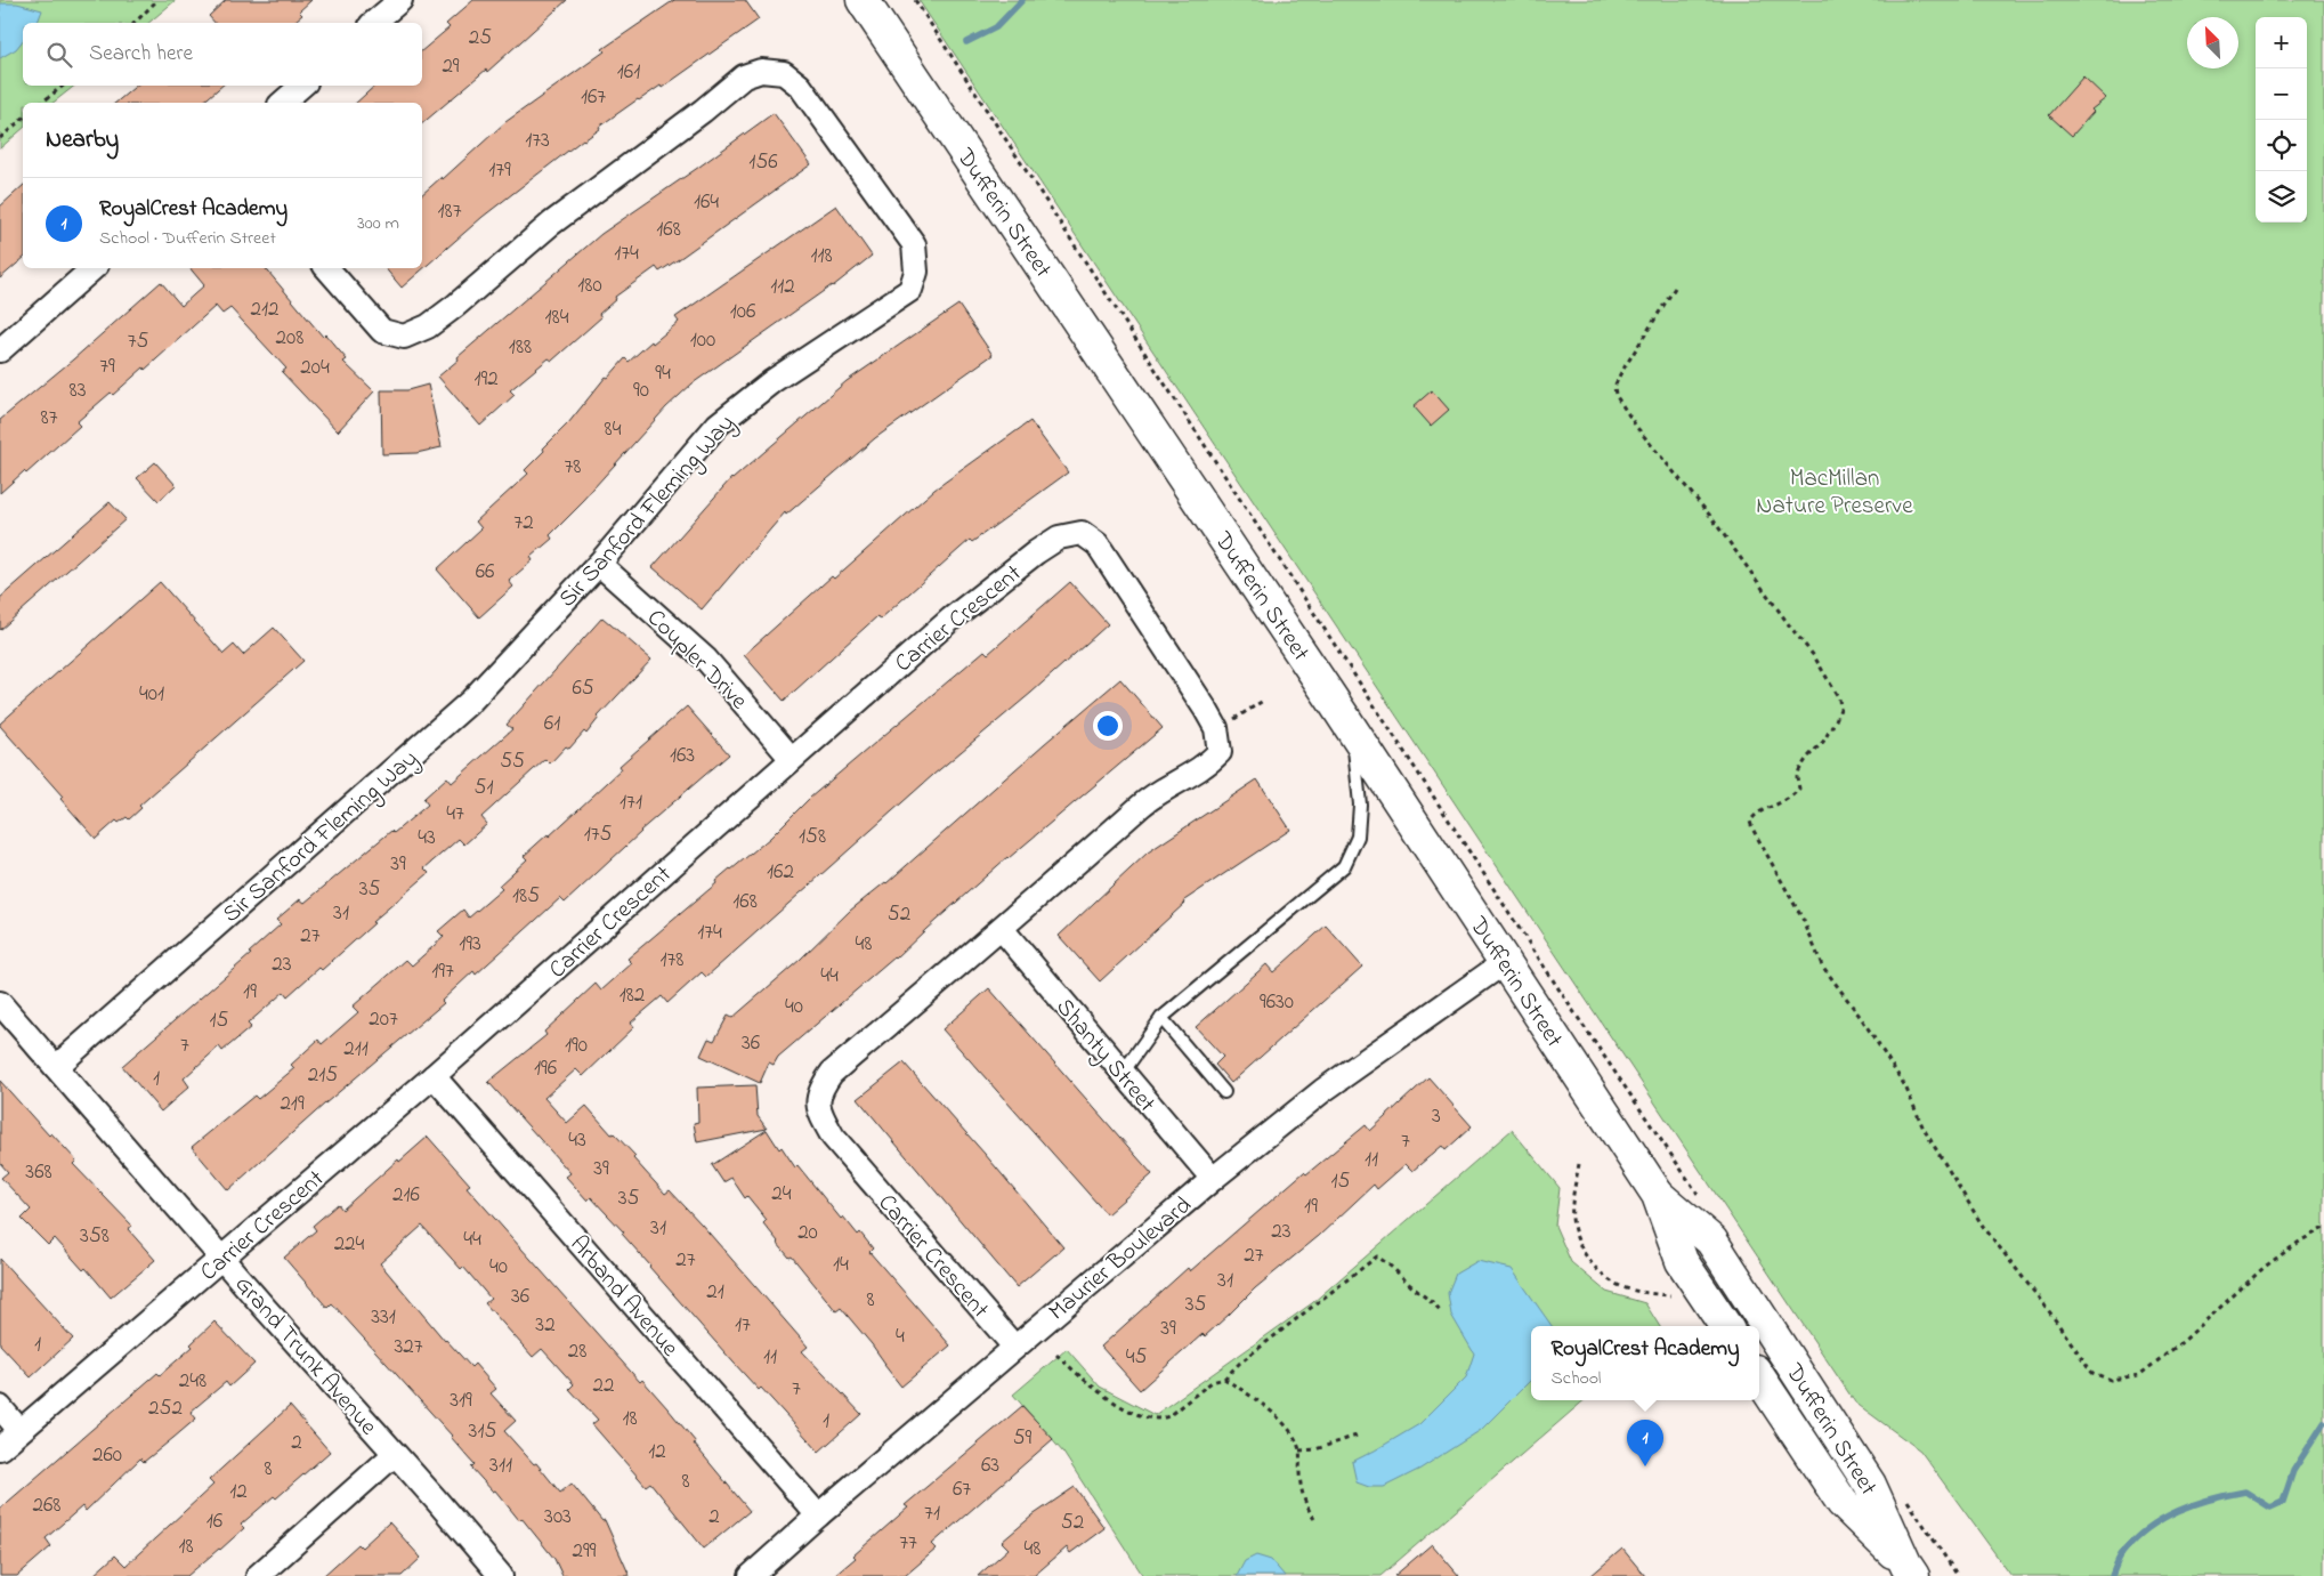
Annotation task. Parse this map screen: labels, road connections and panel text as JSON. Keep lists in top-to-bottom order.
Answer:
{
  "streets": {
    "main road": ["Dufferin Street"],
    "street": [
      "Sir Sanford Fleming Way",
      "Carrier Crescent",
      "Coupler Drive",
      "Shanty Street",
      "Maurier Boulevard",
      "Arband Avenue",
      "Grand Trunk Avenue"
    ]
  },
  "crossings": [
    ["Dufferin Street", "Maurier Boulevard"],
    ["Sir Sanford Fleming Way", "Coupler Drive"],
    ["Sir Sanford Fleming Way", "Grand Trunk Avenue"],
    ["Carrier Crescent", "Coupler Drive"],
    ["Carrier Crescent", "Shanty Street"],
    ["Carrier Crescent", "Maurier Boulevard"],
    ["Carrier Crescent", "Arband Avenue"],
    ["Carrier Crescent", "Grand Trunk Avenue"],
    ["Shanty Street", "Maurier Boulevard"],
    ["Maurier Boulevard", "Arband Avenue"]
  ],
  "parks": ["MacMillan Nature Preserve"],
  "house_numbers": [
    "25",
    "29",
    "161",
    "167",
    "173",
    "156",
    "179",
    "164",
    "187",
    "168",
    "174",
    "118",
    "180",
    "112",
    "212",
    "106",
    "184",
    "208",
    "100",
    "75",
    "188",
    "79",
    "204",
    "94",
    "192",
    "83",
    "90",
    "87",
    "84",
    "78",
    "72",
    "66",
    "65",
    "401",
    "61",
    "163",
    "55",
    "51",
    "171",
    "47",
    "175",
    "158",
    "43",
    "39",
    "162",
    "35",
    "185",
    "168",
    "31",
    "52",
    "174",
    "27",
    "193",
    "48",
    "178",
    "23",
    "197",
    "44",
    "19",
    "182",
    "9630",
    "40",
    "207",
    "15",
    "36",
    "7",
    "190",
    "211",
    "196",
    "215",
    "1",
    "219",
    "3",
    "43",
    "7",
    "11",
    "39",
    "368",
    "15",
    "24",
    "216",
    "35",
    "19",
    "31",
    "23",
    "20",
    "358",
    "44",
    "224",
    "27",
    "27",
    "14",
    "40",
    "31",
    "21",
    "36",
    "8",
    "35",
    "331",
    "32",
    "17",
    "39",
    "4",
    "1",
    "327",
    "28",
    "11",
    "45",
    "248",
    "22",
    "7",
    "319",
    "252",
    "18",
    "1",
    "315",
    "59",
    "2",
    "12",
    "260",
    "311",
    "63",
    "8",
    "8",
    "67",
    "12",
    "268",
    "71",
    "303",
    "2",
    "16",
    "52",
    "77",
    "18",
    "48",
    "299"
  ],
  "north": "top left",
  "page": {
    "map_buttons": ["+", "−"],
    "search": "Search here",
    "heading": "Nearby",
    "list": [
      {
        "mark": "1",
        "name": "RoyalCrest Academy",
        "note": "School · Dufferin Street",
        "value": "300 m"
      }
    ],
    "popup": ["RoyalCrest Academy", "School"],
    "pins": "1"
  }
}
